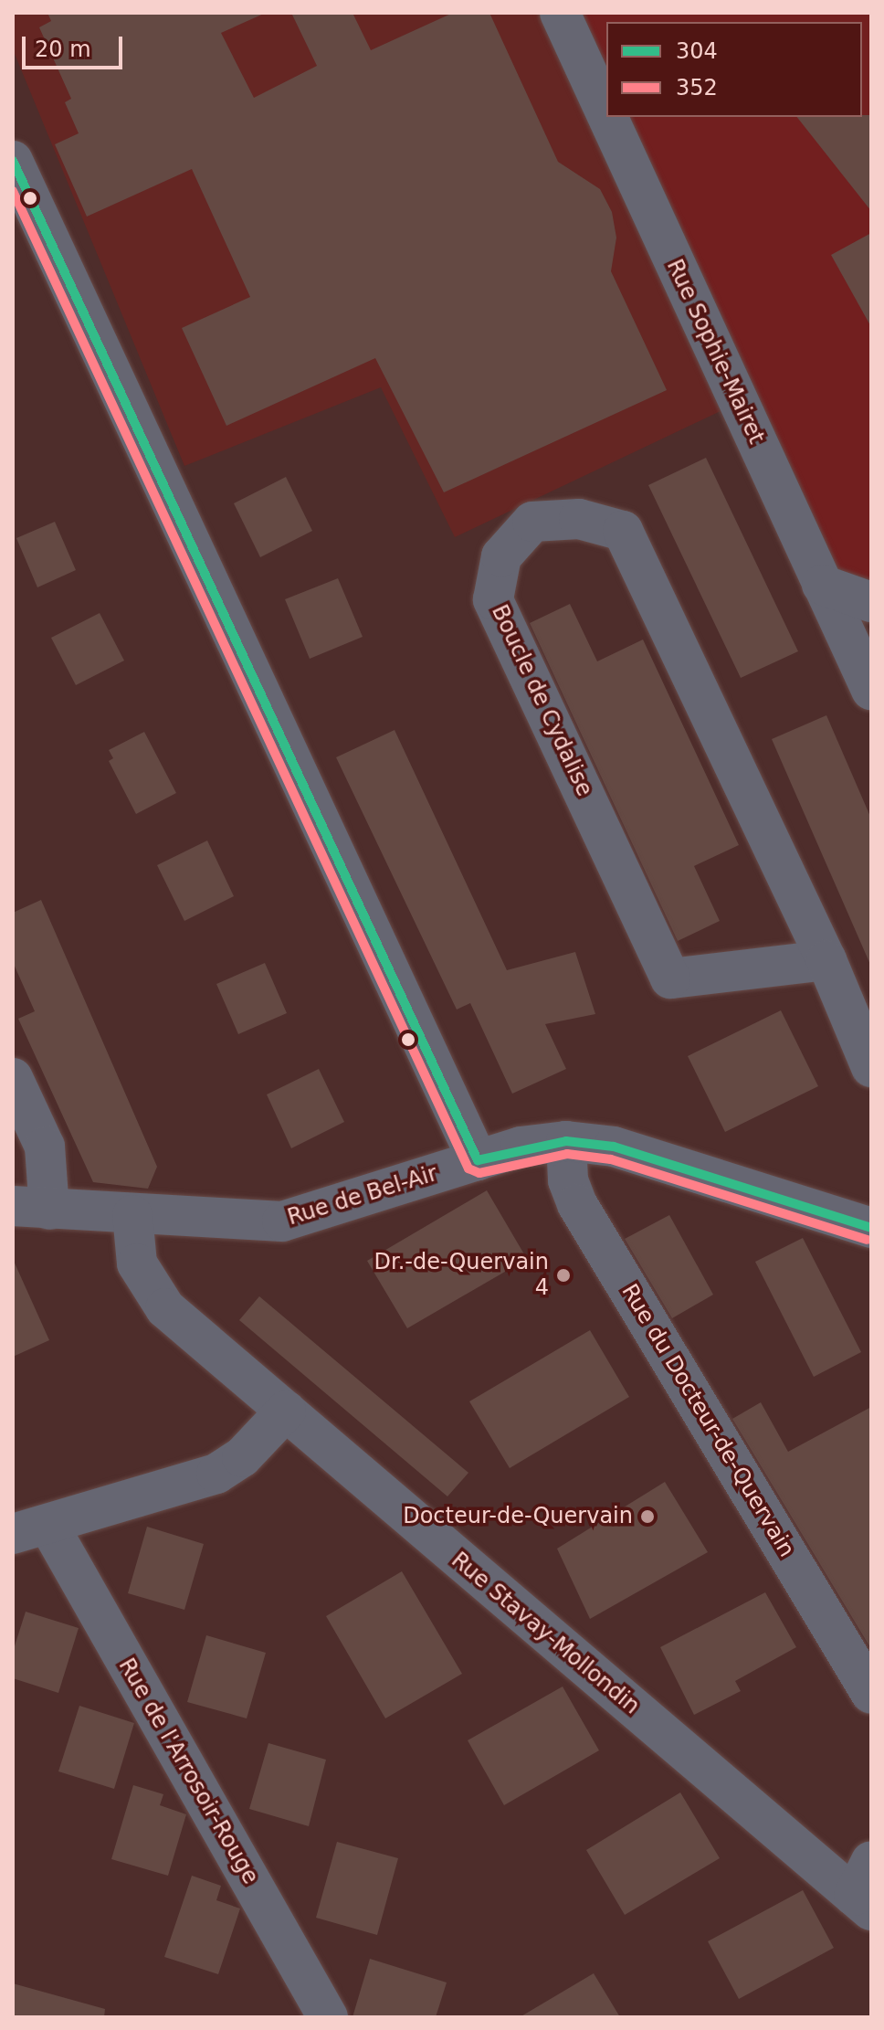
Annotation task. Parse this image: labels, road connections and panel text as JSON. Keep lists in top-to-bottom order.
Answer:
{
  "streets": {
    "street": [
      "Rue Sophie-Mairet",
      "Boucle de Cydalise",
      "Rue de Bel-Air",
      "Rue du Docteur-de-Quervain",
      "Rue Stavay-Mollondin",
      "Rue de l'Arrosoir-Rouge"
    ]
  },
  "crossings": [
    ["Rue de Bel-Air", "Rue du Docteur-de-Quervain"],
    ["Rue de Bel-Air", "Rue Stavay-Mollondin"]
  ],
  "places": ["Dr.-de-Quervain 4", "Docteur-de-Quervain"],
  "lines": ["transit line 304", "transit line 352"],
  "legend": ["304", "352"],
  "scale_bar": "20 m"
}
